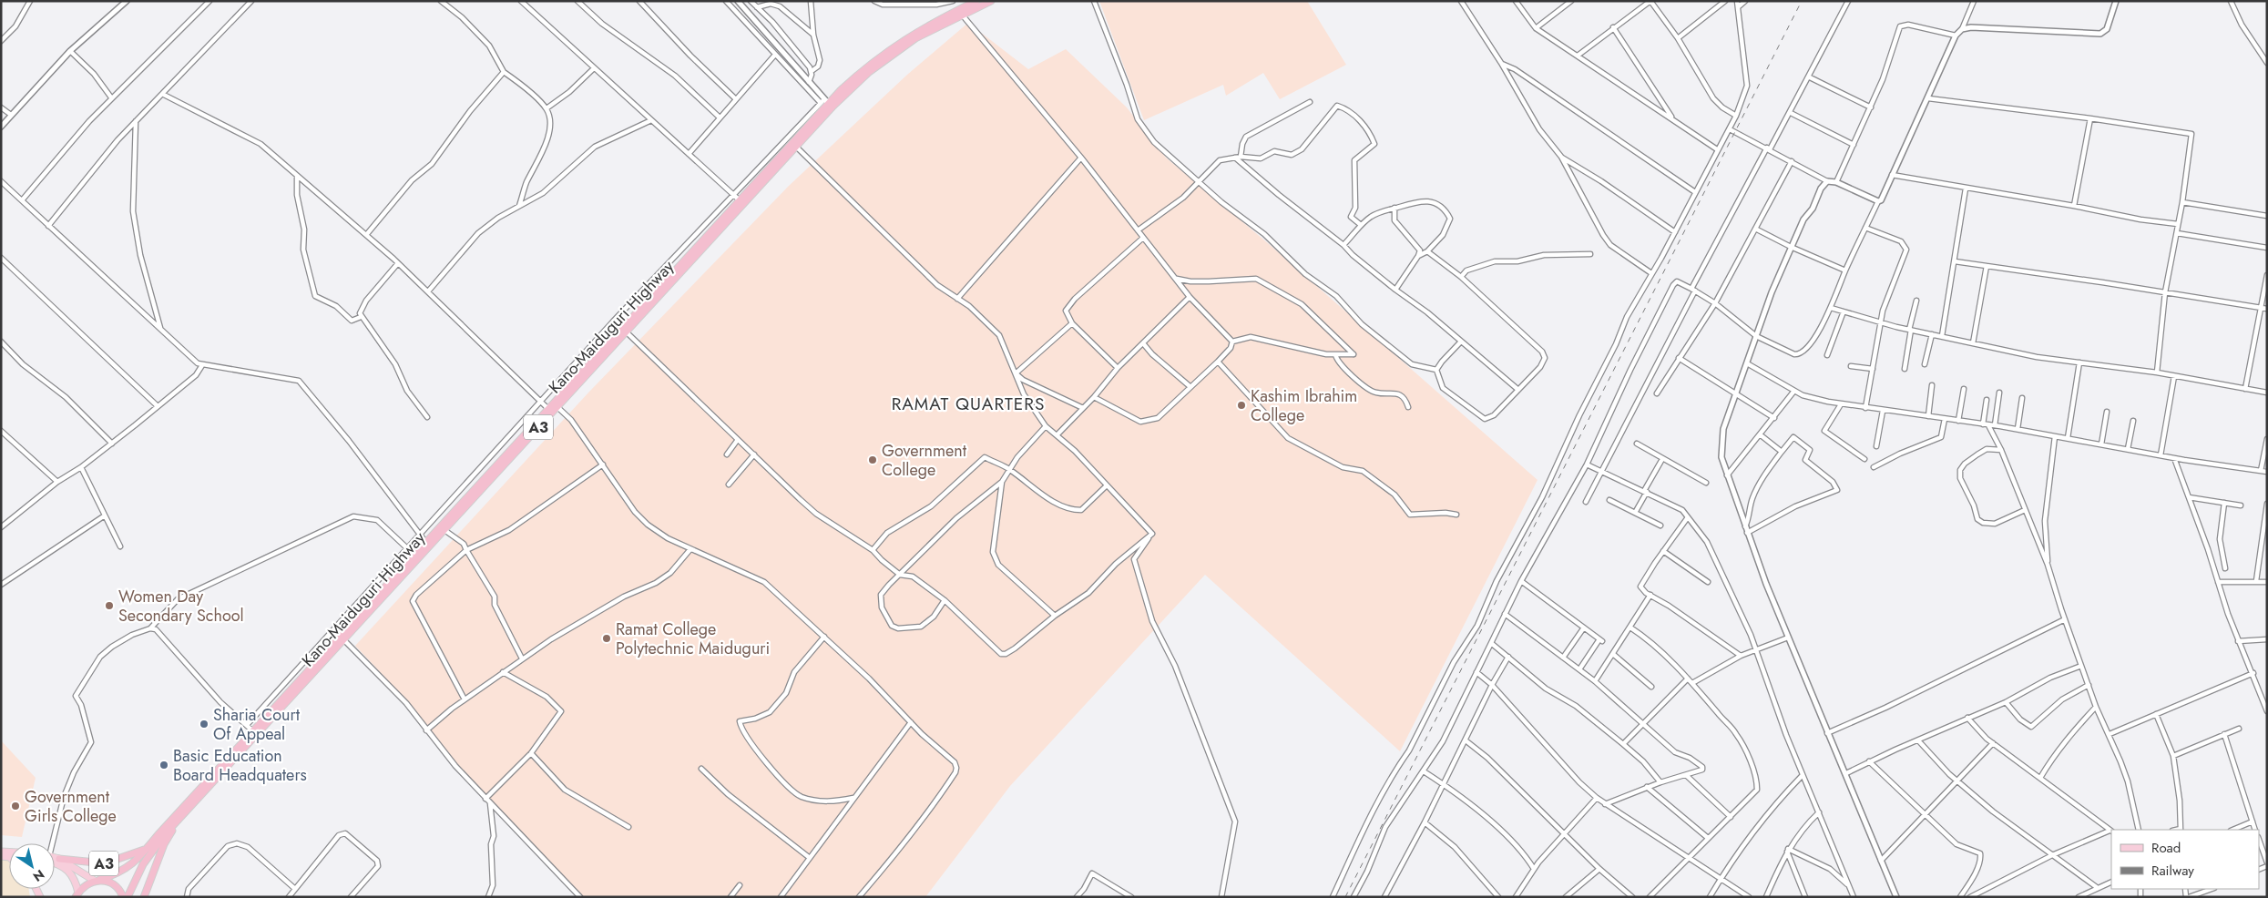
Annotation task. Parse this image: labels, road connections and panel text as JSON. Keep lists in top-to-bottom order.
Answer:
{
  "streets": {
    "highway": ["Kano-Maiduguri Highway", "A3"]
  },
  "crossings": [
    ["Kano-Maiduguri Highway", "A3"]
  ],
  "districts": ["RAMAT QUARTERS"],
  "places": [
    "Kashim Ibrahim College",
    "Government College",
    "Women Day Secondary School",
    "Ramat College Polytechnic Maiduguri",
    "Sharia Court Of Appeal",
    "Basic Education Board Headquaters",
    "Government Girls College"
  ],
  "legend": ["Road", "Railway"],
  "north": "bottom right"
}
